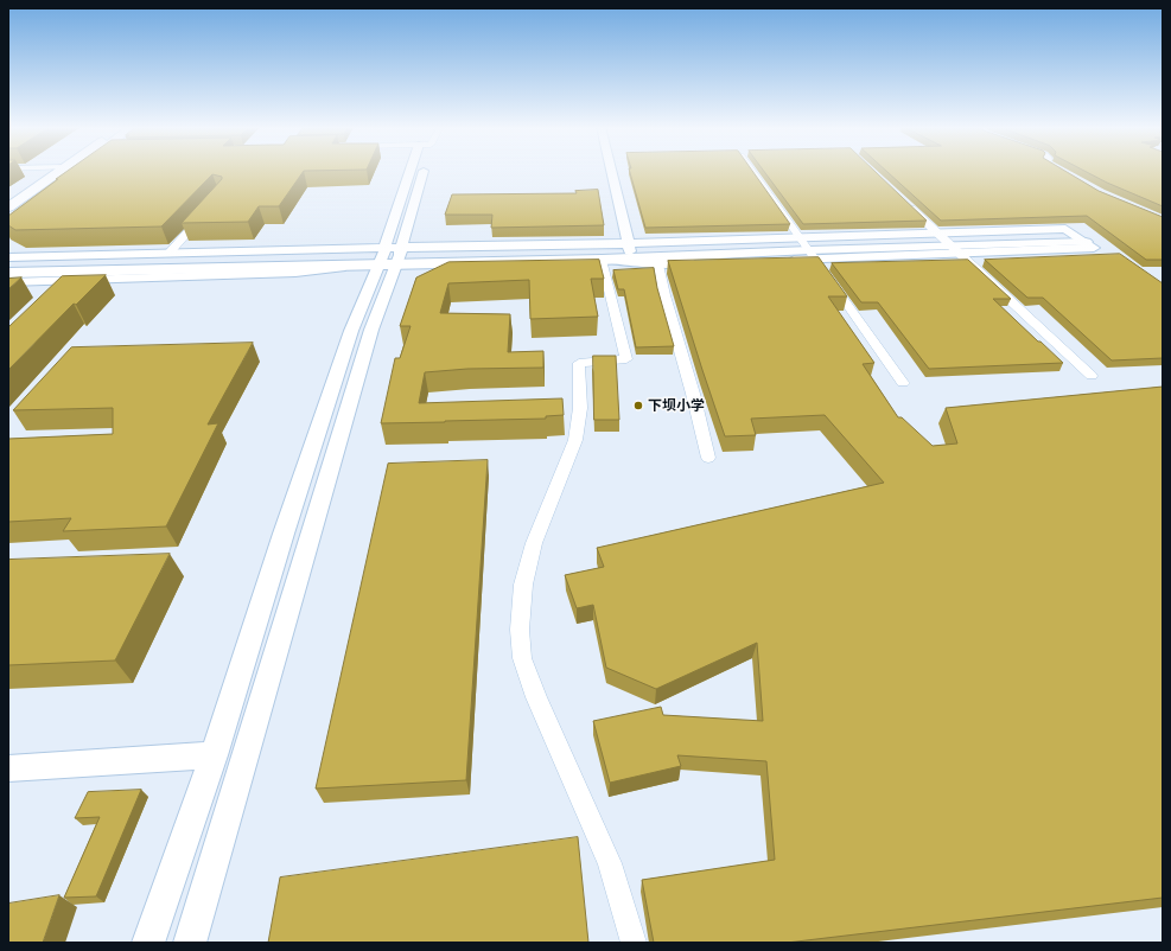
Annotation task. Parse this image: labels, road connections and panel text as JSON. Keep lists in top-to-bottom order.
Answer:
{
  "places": ["下坝小学"]
}
